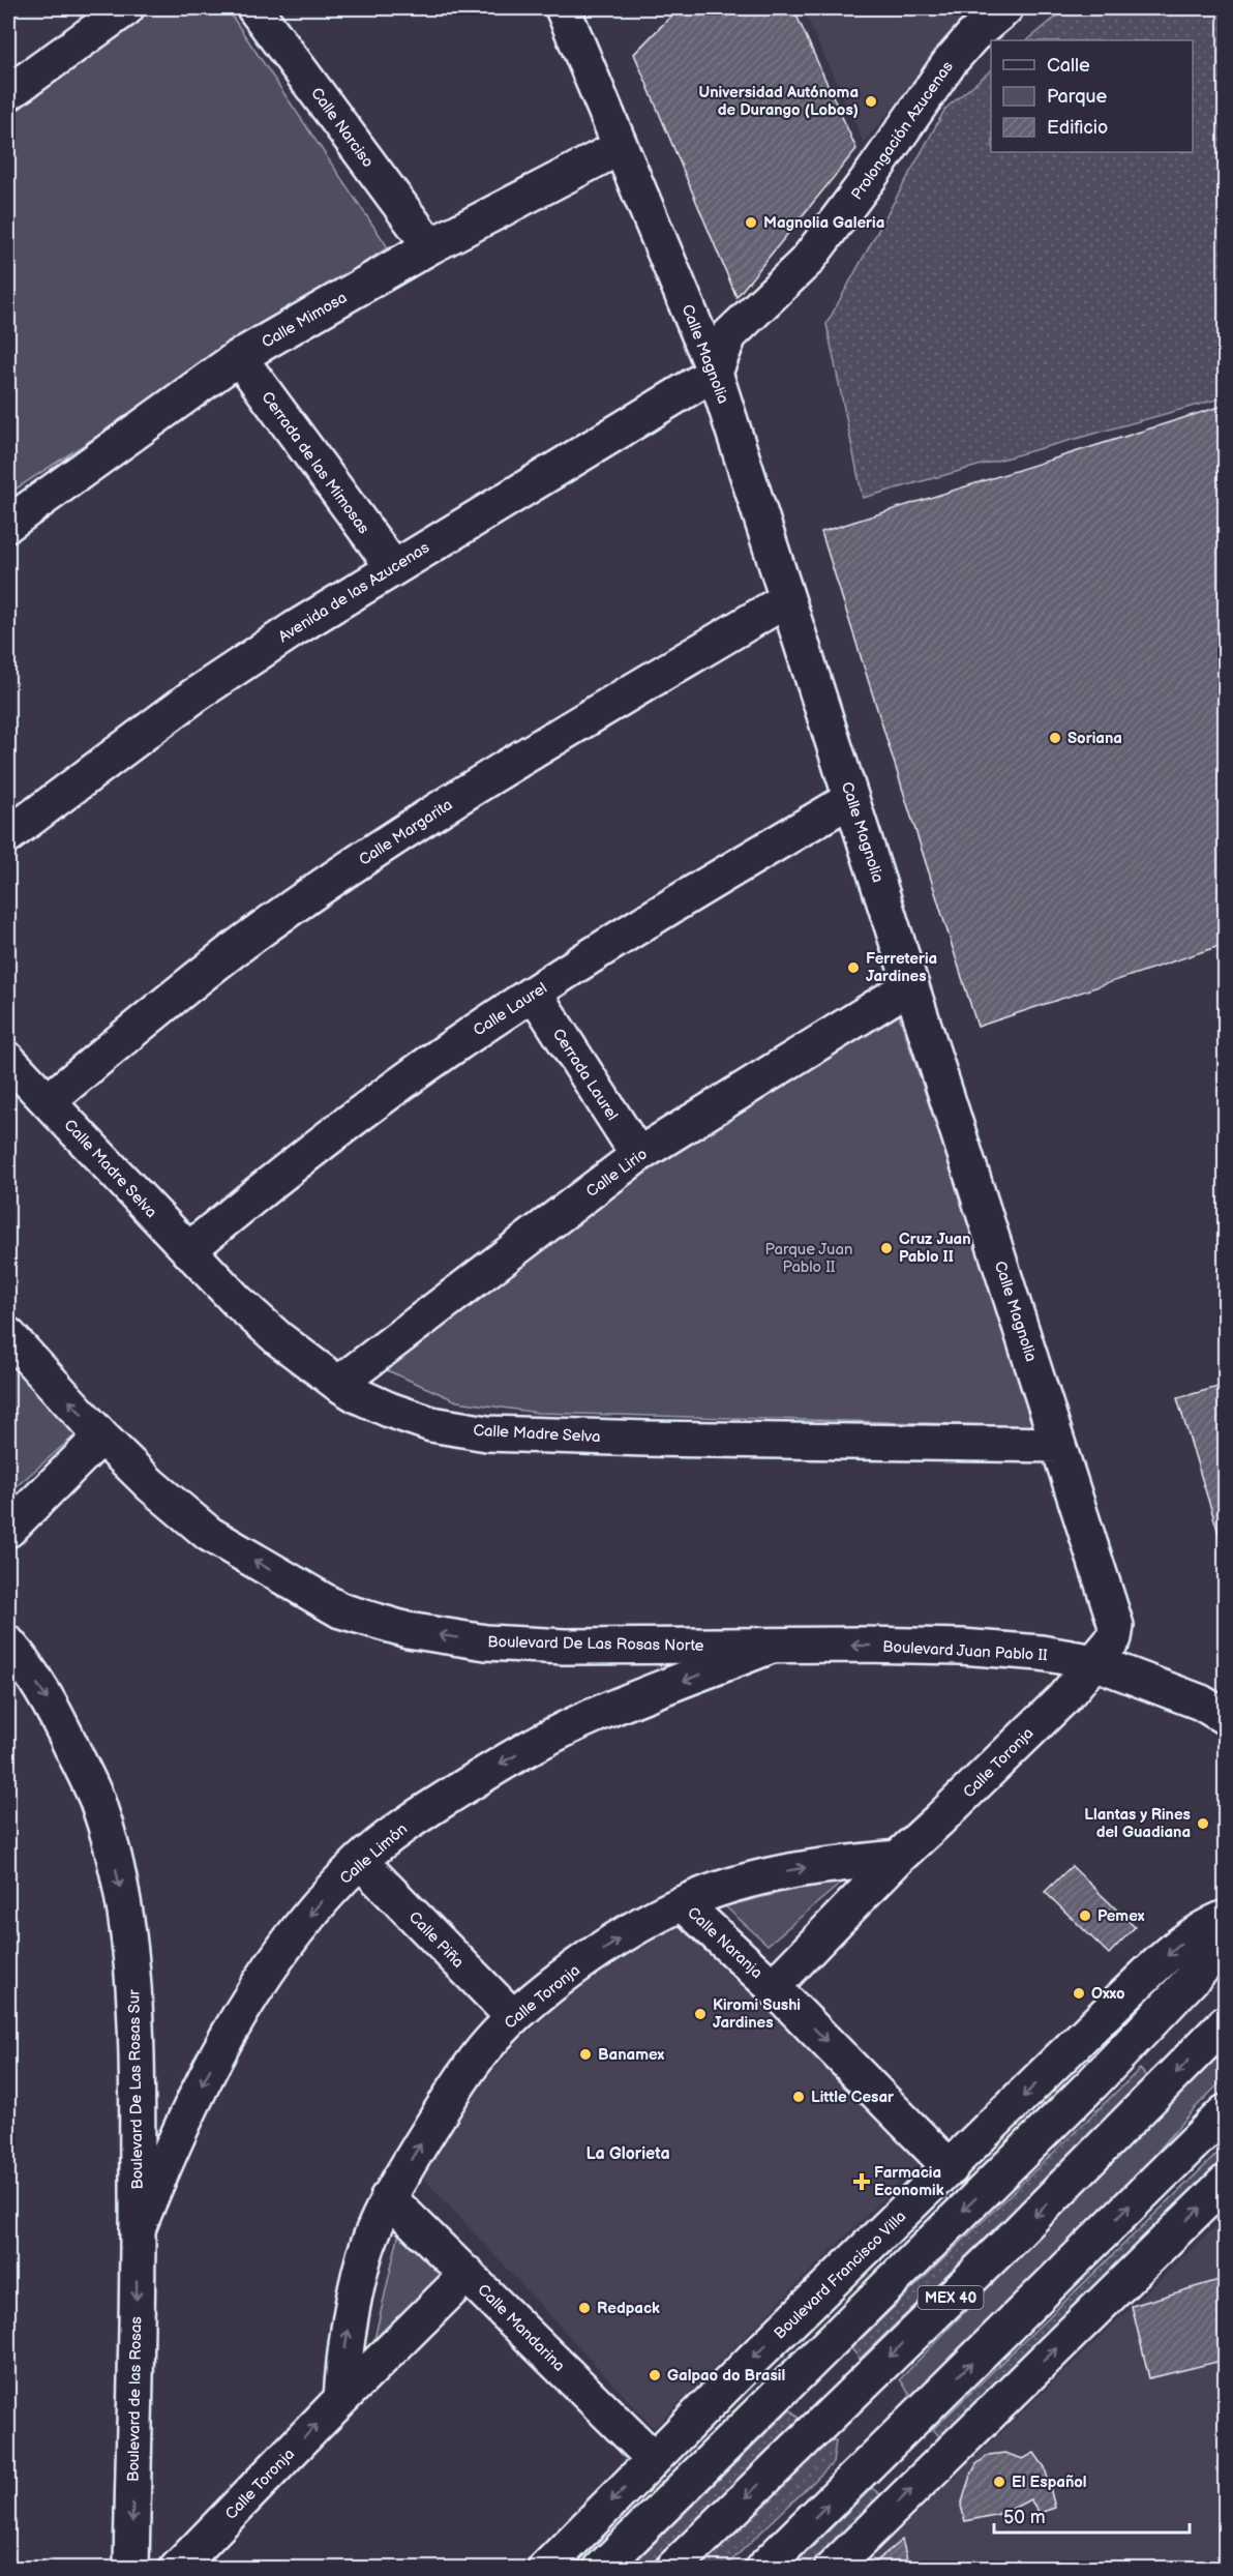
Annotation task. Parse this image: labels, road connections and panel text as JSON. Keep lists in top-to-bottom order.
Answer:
{
  "streets": {
    "street": [
      "Calle Narciso",
      "Prolongación Azucenas",
      "Calle Mimosa",
      "Calle Magnolia",
      "Cerrada de las Mimosas",
      "Avenida de las Azucenas",
      "Calle Margarita",
      "Calle Laurel",
      "Cerrada Laurel",
      "Calle Madre Selva",
      "Calle Lirio",
      "Boulevard De Las Rosas Norte",
      "Boulevard Juan Pablo II",
      "Calle Toronja",
      "Calle Limón",
      "Calle Piña",
      "Calle Naranja",
      "Boulevard De Las Rosas Sur",
      "Boulevard Francisco Villa",
      "MEX 40",
      "Calle Mandarina",
      "Boulevard de las Rosas"
    ]
  },
  "crossings": [
    ["Calle Narciso", "Calle Mimosa"],
    ["Prolongación Azucenas", "Calle Magnolia"],
    ["Prolongación Azucenas", "Avenida de las Azucenas"],
    ["Calle Mimosa", "Calle Magnolia"],
    ["Calle Mimosa", "Cerrada de las Mimosas"],
    ["Calle Magnolia", "Avenida de las Azucenas"],
    ["Calle Magnolia", "Calle Margarita"],
    ["Calle Magnolia", "Calle Laurel"],
    ["Calle Magnolia", "Calle Madre Selva"],
    ["Calle Magnolia", "Calle Lirio"],
    ["Calle Magnolia", "Boulevard Juan Pablo II"],
    ["Calle Magnolia", "Calle Toronja"],
    ["Cerrada de las Mimosas", "Avenida de las Azucenas"],
    ["Calle Margarita", "Calle Madre Selva"],
    ["Calle Laurel", "Cerrada Laurel"],
    ["Calle Laurel", "Calle Madre Selva"],
    ["Cerrada Laurel", "Calle Lirio"],
    ["Calle Madre Selva", "Calle Lirio"],
    ["Boulevard De Las Rosas Norte", "Boulevard Juan Pablo II"],
    ["Boulevard De Las Rosas Norte", "Calle Limón"],
    ["Boulevard Juan Pablo II", "Calle Toronja"],
    ["Boulevard Juan Pablo II", "Calle Limón"],
    ["Calle Toronja", "Calle Piña"],
    ["Calle Toronja", "Calle Naranja"],
    ["Calle Toronja", "Calle Mandarina"],
    ["Calle Limón", "Calle Piña"],
    ["Calle Limón", "Boulevard De Las Rosas Sur"],
    ["Calle Limón", "Boulevard de las Rosas"],
    ["Calle Naranja", "Boulevard Francisco Villa"],
    ["Boulevard De Las Rosas Sur", "Boulevard de las Rosas"],
    ["Boulevard Francisco Villa", "Calle Mandarina"]
  ],
  "one_way": [
    "Boulevard De Las Rosas Norte",
    "Boulevard Juan Pablo II",
    "Calle Limón",
    "Calle Naranja",
    "Boulevard De Las Rosas Sur",
    "Boulevard de las Rosas"
  ],
  "districts": ["La Glorieta"],
  "parks": ["Parque Juan Pablo II"],
  "places": {
    "other": [
      "Universidad Autónoma de Durango (Lobos)",
      "Magnolia Galeria",
      "Soriana",
      "Ferreteria Jardines",
      "Cruz Juan Pablo II",
      "Llantas y Rines del Guadiana",
      "Pemex",
      "Oxxo",
      "Kiromi Sushi Jardines",
      "Banamex",
      "Little Cesar",
      "Redpack",
      "Galpao do Brasil",
      "El Español"
    ],
    "health": ["Farmacia Economik"]
  },
  "legend": ["Calle", "Parque", "Edificio"],
  "scale_bar": "50 m"
}
